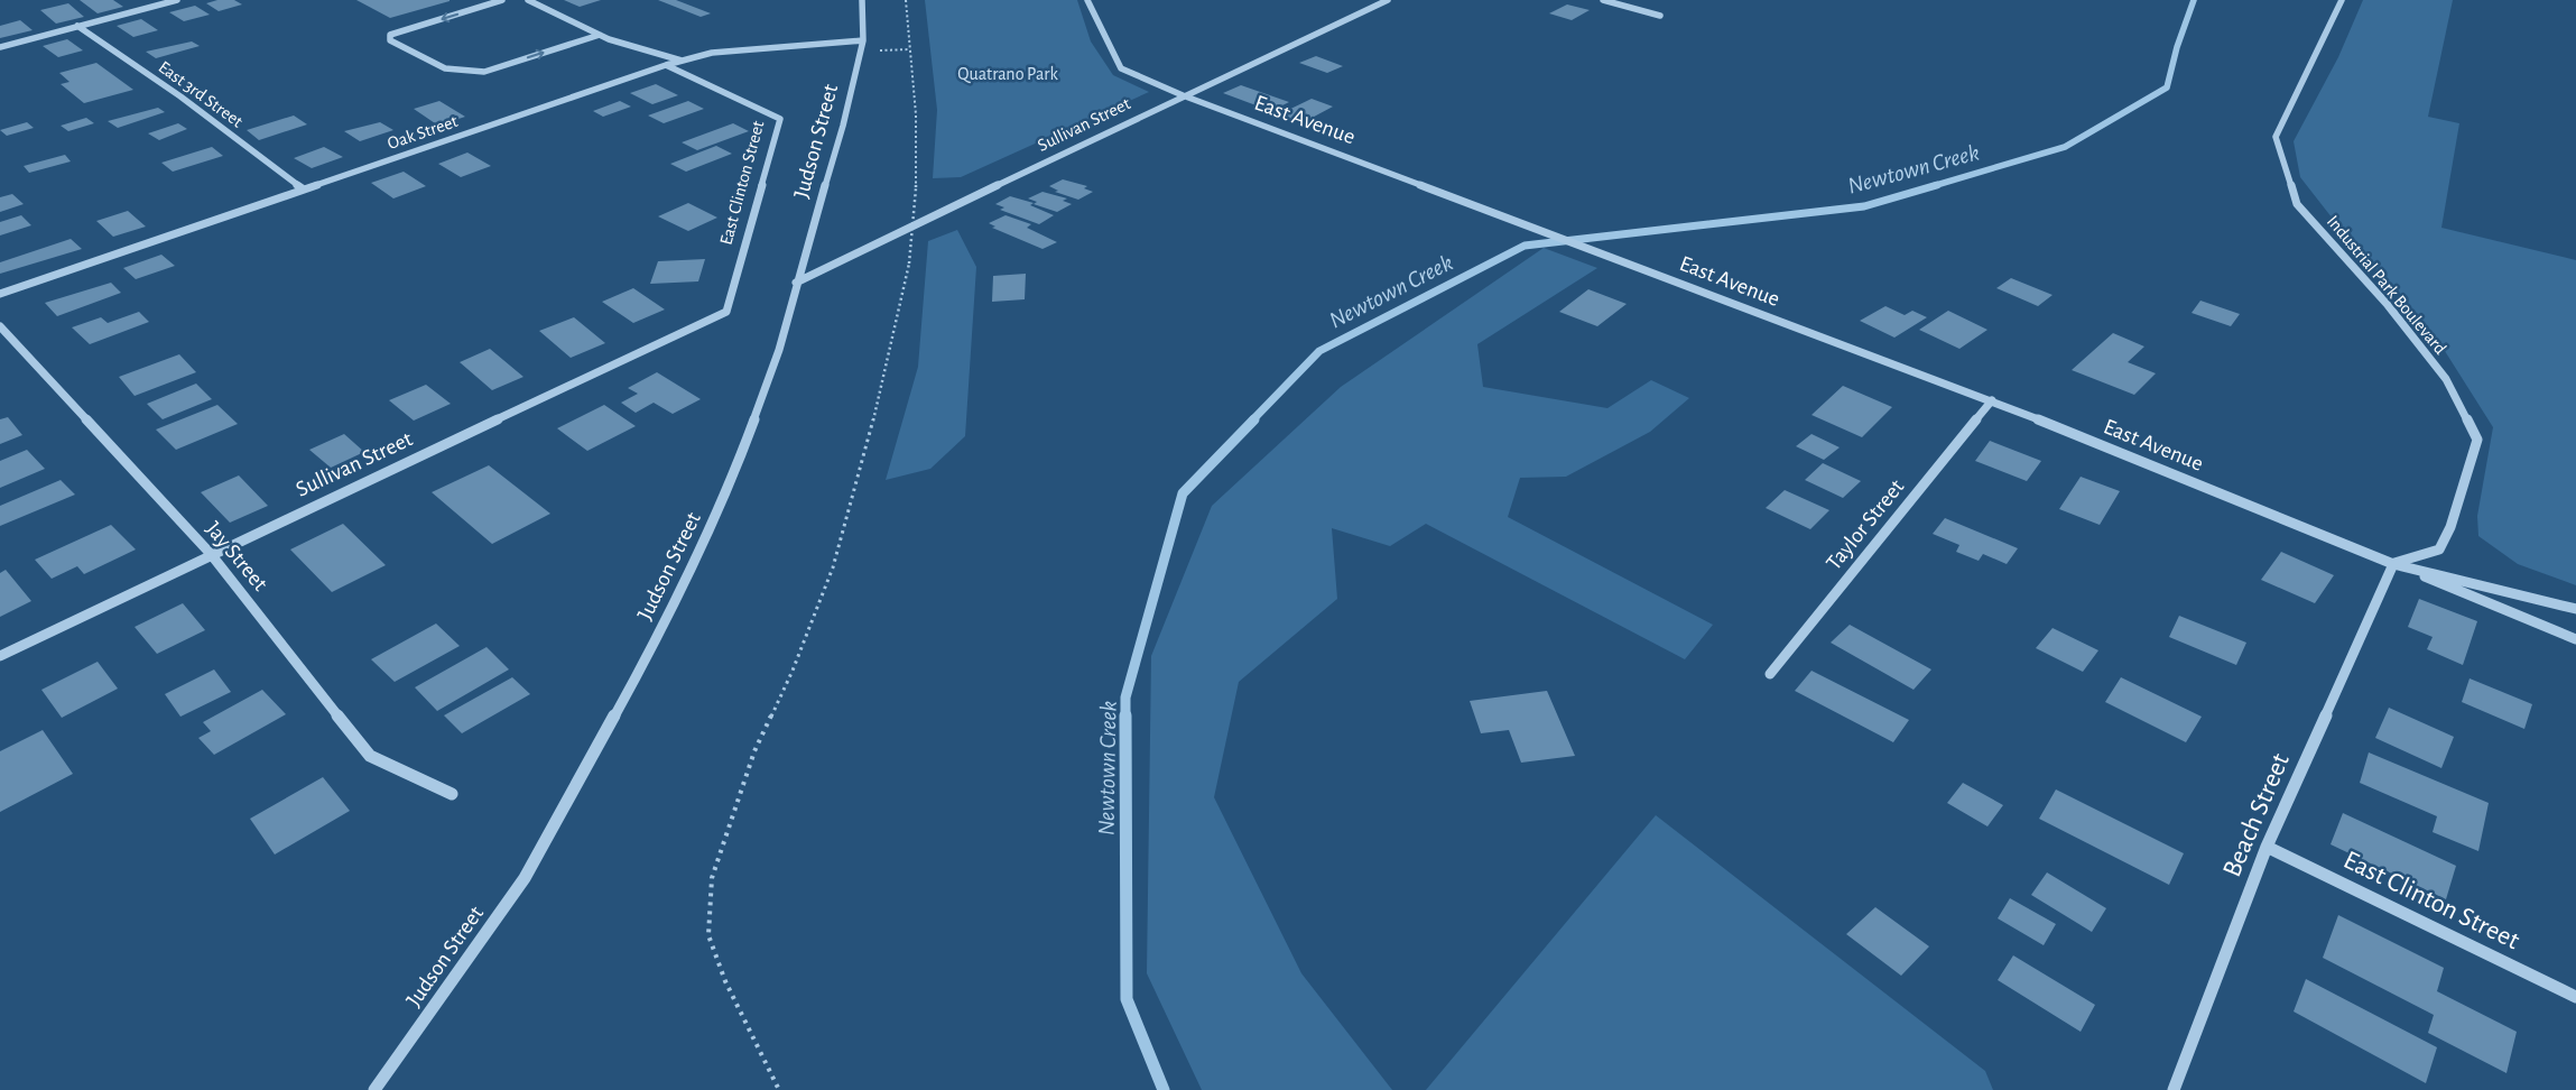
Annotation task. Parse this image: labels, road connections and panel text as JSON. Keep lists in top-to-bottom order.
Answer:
{
  "streets": {
    "street": [
      "East 3rd Street",
      "East Avenue",
      "Sullivan Street",
      "Oak Street",
      "Judson Street",
      "East Clinton Street",
      "Industrial Park Boulevard",
      "Taylor Street",
      "Jay Street",
      "Beach Street"
    ]
  },
  "crossings": [
    ["East 3rd Street", "Oak Street"],
    ["East Avenue", "Sullivan Street"],
    ["East Avenue", "Industrial Park Boulevard"],
    ["East Avenue", "Taylor Street"],
    ["East Avenue", "Beach Street"],
    ["Sullivan Street", "Judson Street"],
    ["Sullivan Street", "East Clinton Street"],
    ["Sullivan Street", "Jay Street"],
    ["Oak Street", "Judson Street"],
    ["Oak Street", "East Clinton Street"],
    ["East Clinton Street", "Beach Street"],
    ["Industrial Park Boulevard", "Beach Street"]
  ],
  "water": ["Newtown Creek"],
  "parks": ["Quatrano Park"]
}
